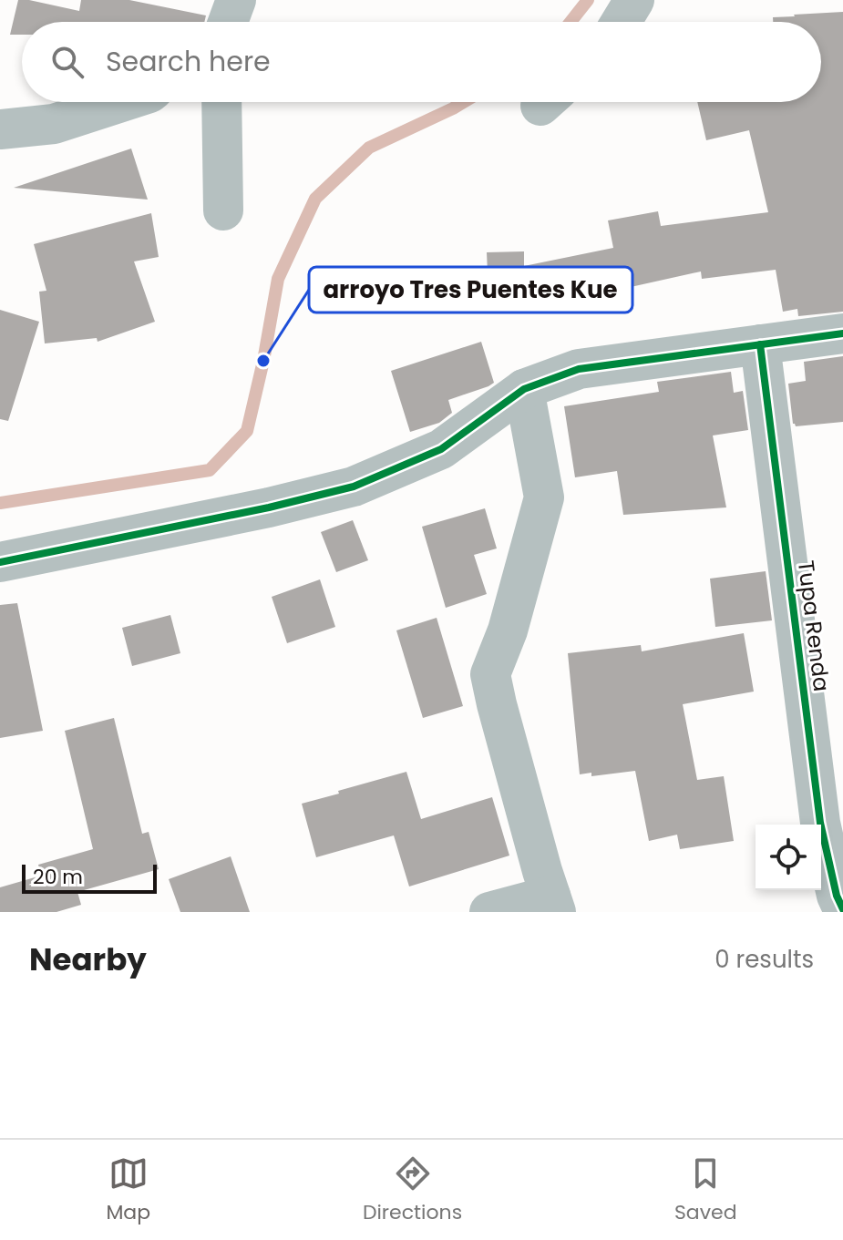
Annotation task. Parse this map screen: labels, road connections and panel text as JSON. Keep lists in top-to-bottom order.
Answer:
{
  "streets": {
    "street": ["Tupa Renda"]
  },
  "places": ["arroyo Tres Puentes Kue"],
  "scale_bar": "20 m",
  "page": {
    "search": "Search here",
    "scale": "20 m",
    "heading": ["Nearby", "0 results"],
    "nav": ["Map", "Directions", "Saved"]
  }
}
